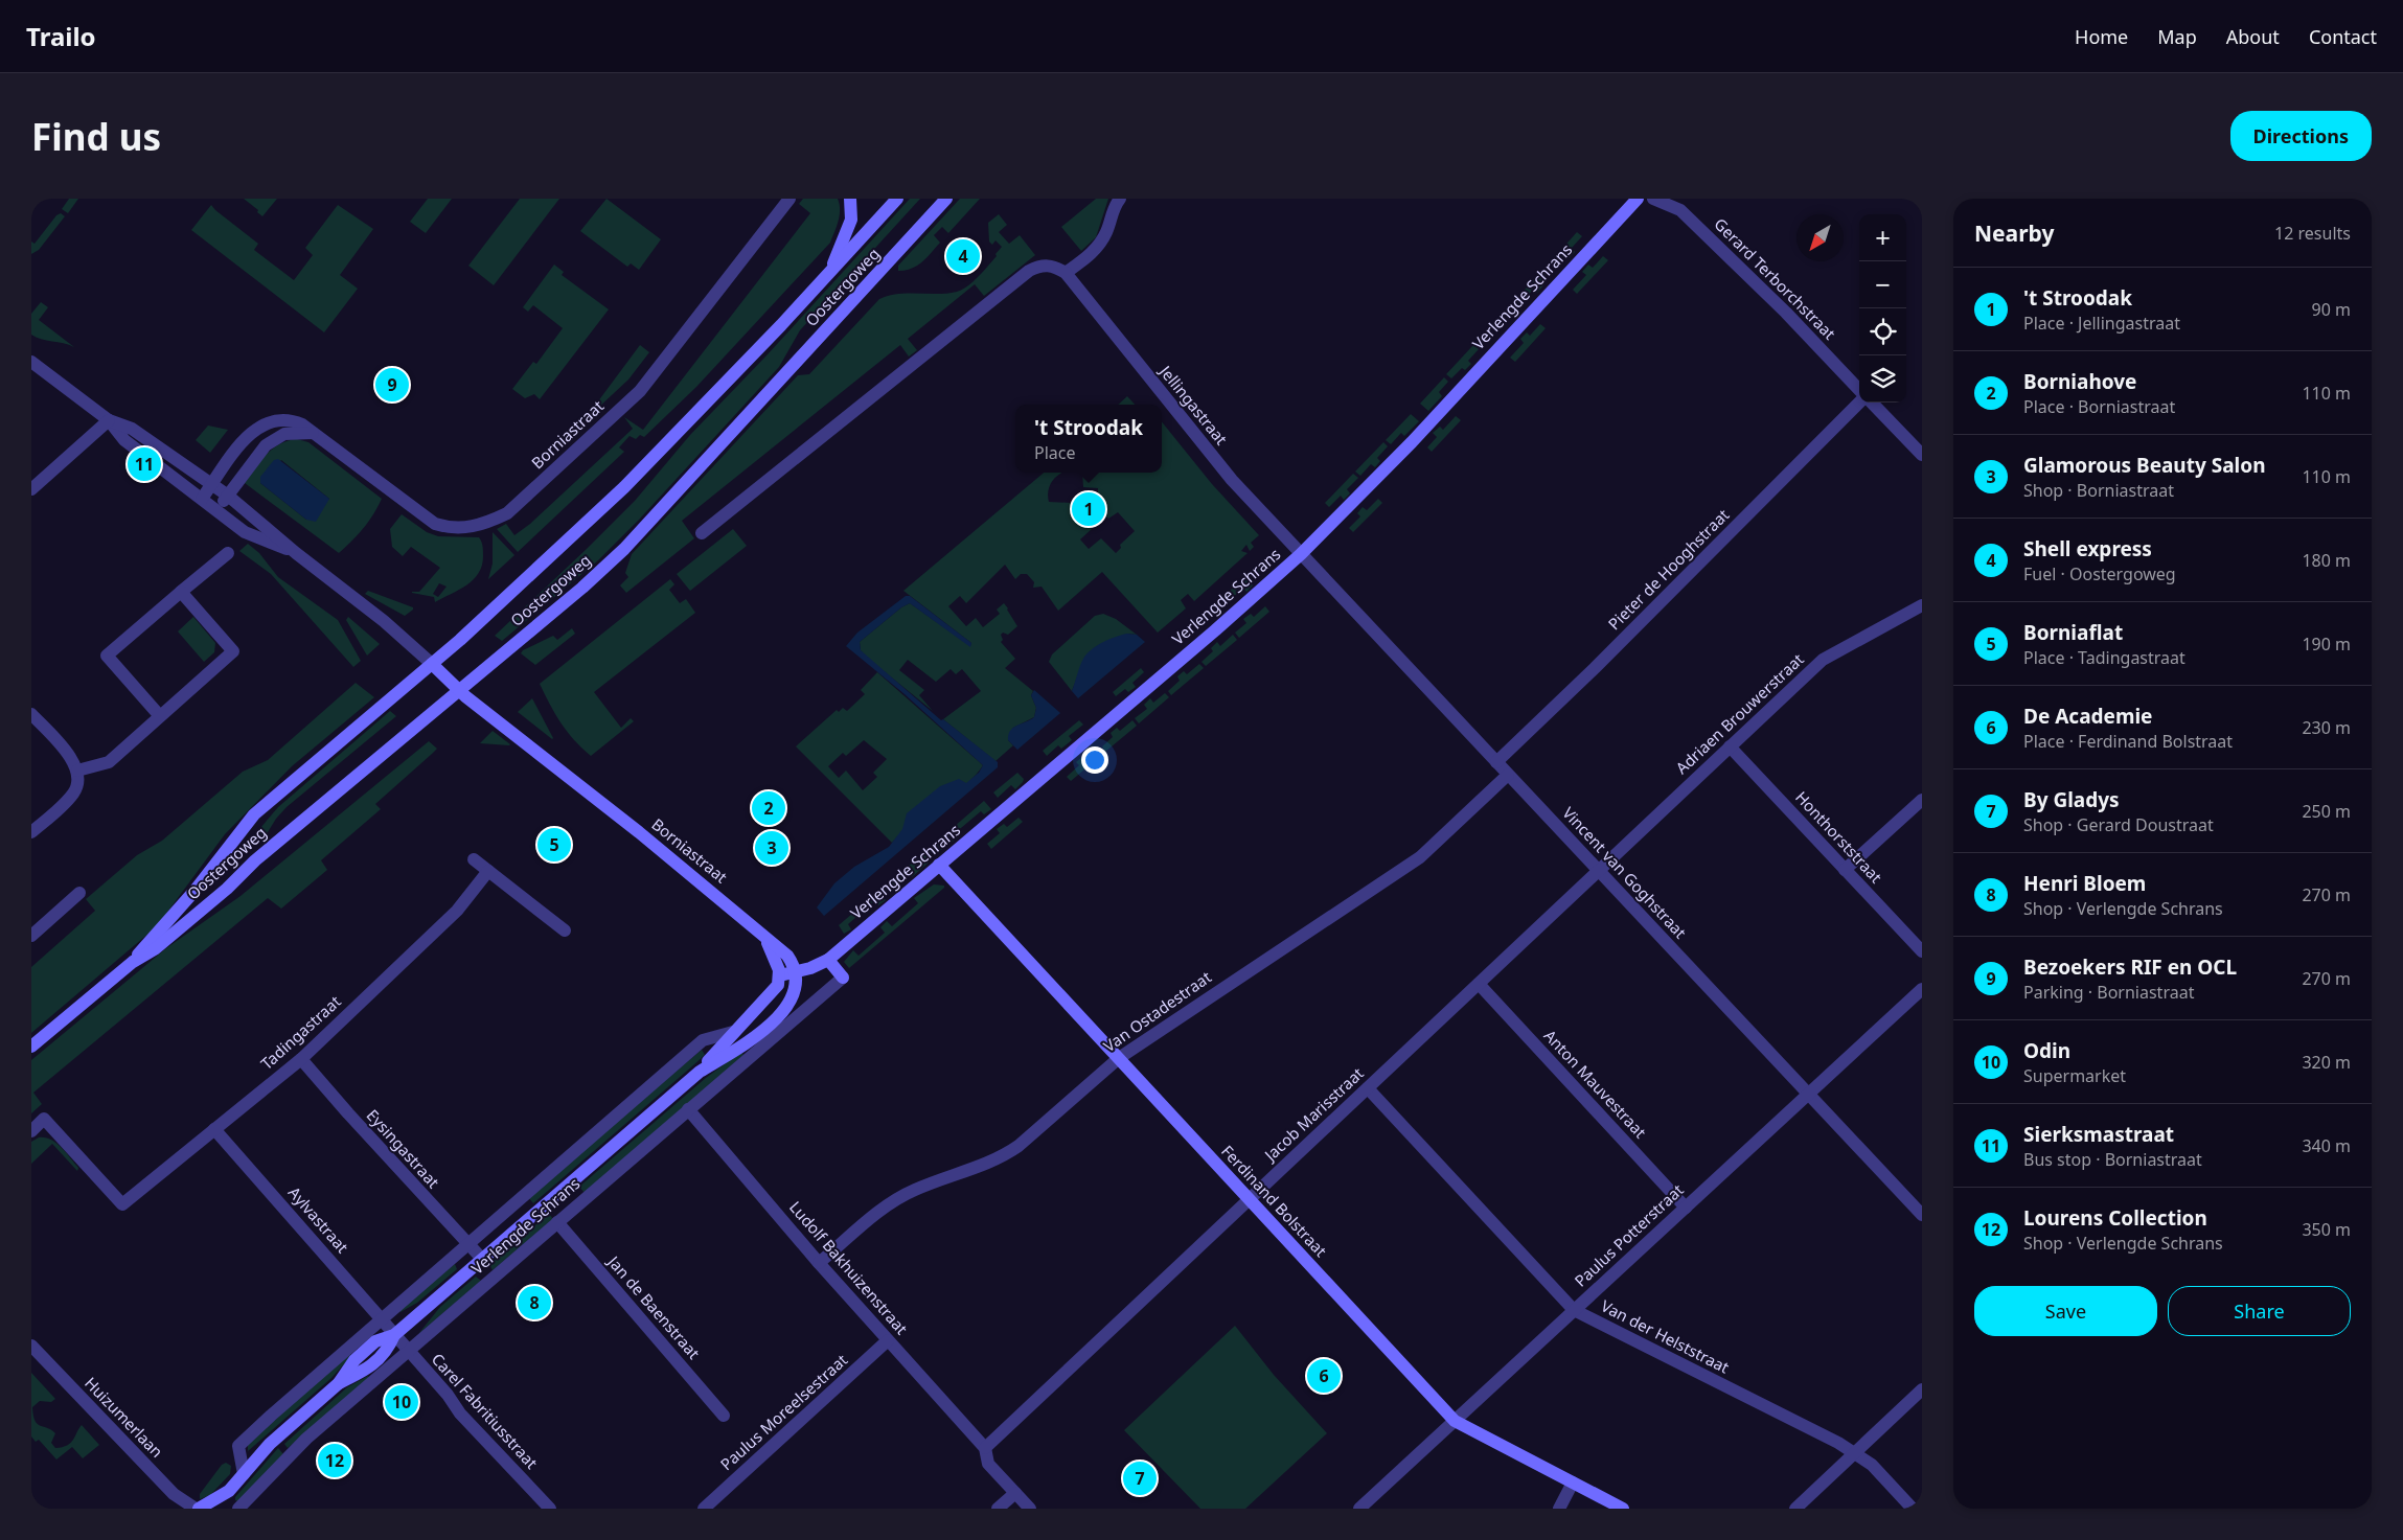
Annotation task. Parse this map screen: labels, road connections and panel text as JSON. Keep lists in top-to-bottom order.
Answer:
{
  "streets": {
    "street": [
      "Gerard Terborchstraat",
      "Oostergoweg",
      "Verlengde Schrans",
      "Jellingastraat",
      "Borniastraat",
      "Pieter de Hooghstraat",
      "Adriaen Brouwerstraat",
      "Honthorststraat",
      "Vincent van Goghstraat",
      "Van Ostadestraat",
      "Tadingastraat",
      "Anton Mauvestraat",
      "Jacob Marisstraat",
      "Eysingastraat",
      "Ferdinand Bolstraat",
      "Aylvastraat",
      "Paulus Potterstraat",
      "Ludolf Bakhuizenstraat",
      "Jan de Baenstraat",
      "Van der Helststraat",
      "Carel Fabritiusstraat",
      "Paulus Moreelsestraat",
      "Huizumerlaan"
    ]
  },
  "crossings": [
    ["Oostergoweg", "Borniastraat"],
    ["Verlengde Schrans", "Jellingastraat"],
    ["Verlengde Schrans", "Borniastraat"],
    ["Verlengde Schrans", "Vincent van Goghstraat"],
    ["Verlengde Schrans", "Eysingastraat"],
    ["Verlengde Schrans", "Ferdinand Bolstraat"],
    ["Verlengde Schrans", "Aylvastraat"],
    ["Verlengde Schrans", "Ludolf Bakhuizenstraat"],
    ["Verlengde Schrans", "Jan de Baenstraat"],
    ["Verlengde Schrans", "Carel Fabritiusstraat"],
    ["Jellingastraat", "Vincent van Goghstraat"],
    ["Pieter de Hooghstraat", "Vincent van Goghstraat"],
    ["Adriaen Brouwerstraat", "Honthorststraat"],
    ["Adriaen Brouwerstraat", "Vincent van Goghstraat"],
    ["Adriaen Brouwerstraat", "Jacob Marisstraat"],
    ["Vincent van Goghstraat", "Van Ostadestraat"],
    ["Vincent van Goghstraat", "Jacob Marisstraat"],
    ["Vincent van Goghstraat", "Paulus Potterstraat"],
    ["Van Ostadestraat", "Ferdinand Bolstraat"],
    ["Van Ostadestraat", "Ludolf Bakhuizenstraat"],
    ["Tadingastraat", "Eysingastraat"],
    ["Tadingastraat", "Aylvastraat"],
    ["Anton Mauvestraat", "Jacob Marisstraat"],
    ["Anton Mauvestraat", "Paulus Potterstraat"],
    ["Jacob Marisstraat", "Ferdinand Bolstraat"],
    ["Jacob Marisstraat", "Ludolf Bakhuizenstraat"],
    ["Jacob Marisstraat", "Van der Helststraat"],
    ["Ferdinand Bolstraat", "Paulus Potterstraat"],
    ["Aylvastraat", "Carel Fabritiusstraat"],
    ["Paulus Potterstraat", "Van der Helststraat"],
    ["Ludolf Bakhuizenstraat", "Paulus Moreelsestraat"]
  ],
  "north": "bottom left",
  "page": {
    "header": "Trailo",
    "nav": [
      "Home",
      "Map",
      "About",
      "Contact"
    ],
    "buttons": [
      "Directions",
      ["Save", "Share"]
    ],
    "title": "Find us",
    "heading": ["Nearby", "12 results"],
    "map_buttons": ["+", "−"],
    "pins": [
      "4",
      "9",
      "11",
      "1",
      "2",
      "5",
      "3",
      "8",
      "6",
      "10",
      "12",
      "7"
    ],
    "list": [
      {
        "mark": "1",
        "name": "'t Stroodak",
        "note": "Place · Jellingastraat",
        "value": "90 m"
      },
      {
        "mark": "2",
        "name": "Borniahove",
        "note": "Place · Borniastraat",
        "value": "110 m"
      },
      {
        "mark": "3",
        "name": "Glamorous Beauty Salon",
        "note": "Shop · Borniastraat",
        "value": "110 m"
      },
      {
        "mark": "4",
        "name": "Shell express",
        "note": "Fuel · Oostergoweg",
        "value": "180 m"
      },
      {
        "mark": "5",
        "name": "Borniaflat",
        "note": "Place · Tadingastraat",
        "value": "190 m"
      },
      {
        "mark": "6",
        "name": "De Academie",
        "note": "Place · Ferdinand Bolstraat",
        "value": "230 m"
      },
      {
        "mark": "7",
        "name": "By Gladys",
        "note": "Shop · Gerard Doustraat",
        "value": "250 m"
      },
      {
        "mark": "8",
        "name": "Henri Bloem",
        "note": "Shop · Verlengde Schrans",
        "value": "270 m"
      },
      {
        "mark": "9",
        "name": "Bezoekers RIF en OCL",
        "note": "Parking · Borniastraat",
        "value": "270 m"
      },
      {
        "mark": "10",
        "name": "Odin",
        "note": "Supermarket",
        "value": "320 m"
      },
      {
        "mark": "11",
        "name": "Sierksmastraat",
        "note": "Bus stop · Borniastraat",
        "value": "340 m"
      },
      {
        "mark": "12",
        "name": "Lourens Collection",
        "note": "Shop · Verlengde Schrans",
        "value": "350 m"
      }
    ],
    "popup": ["'t Stroodak", "Place"]
  }
}
